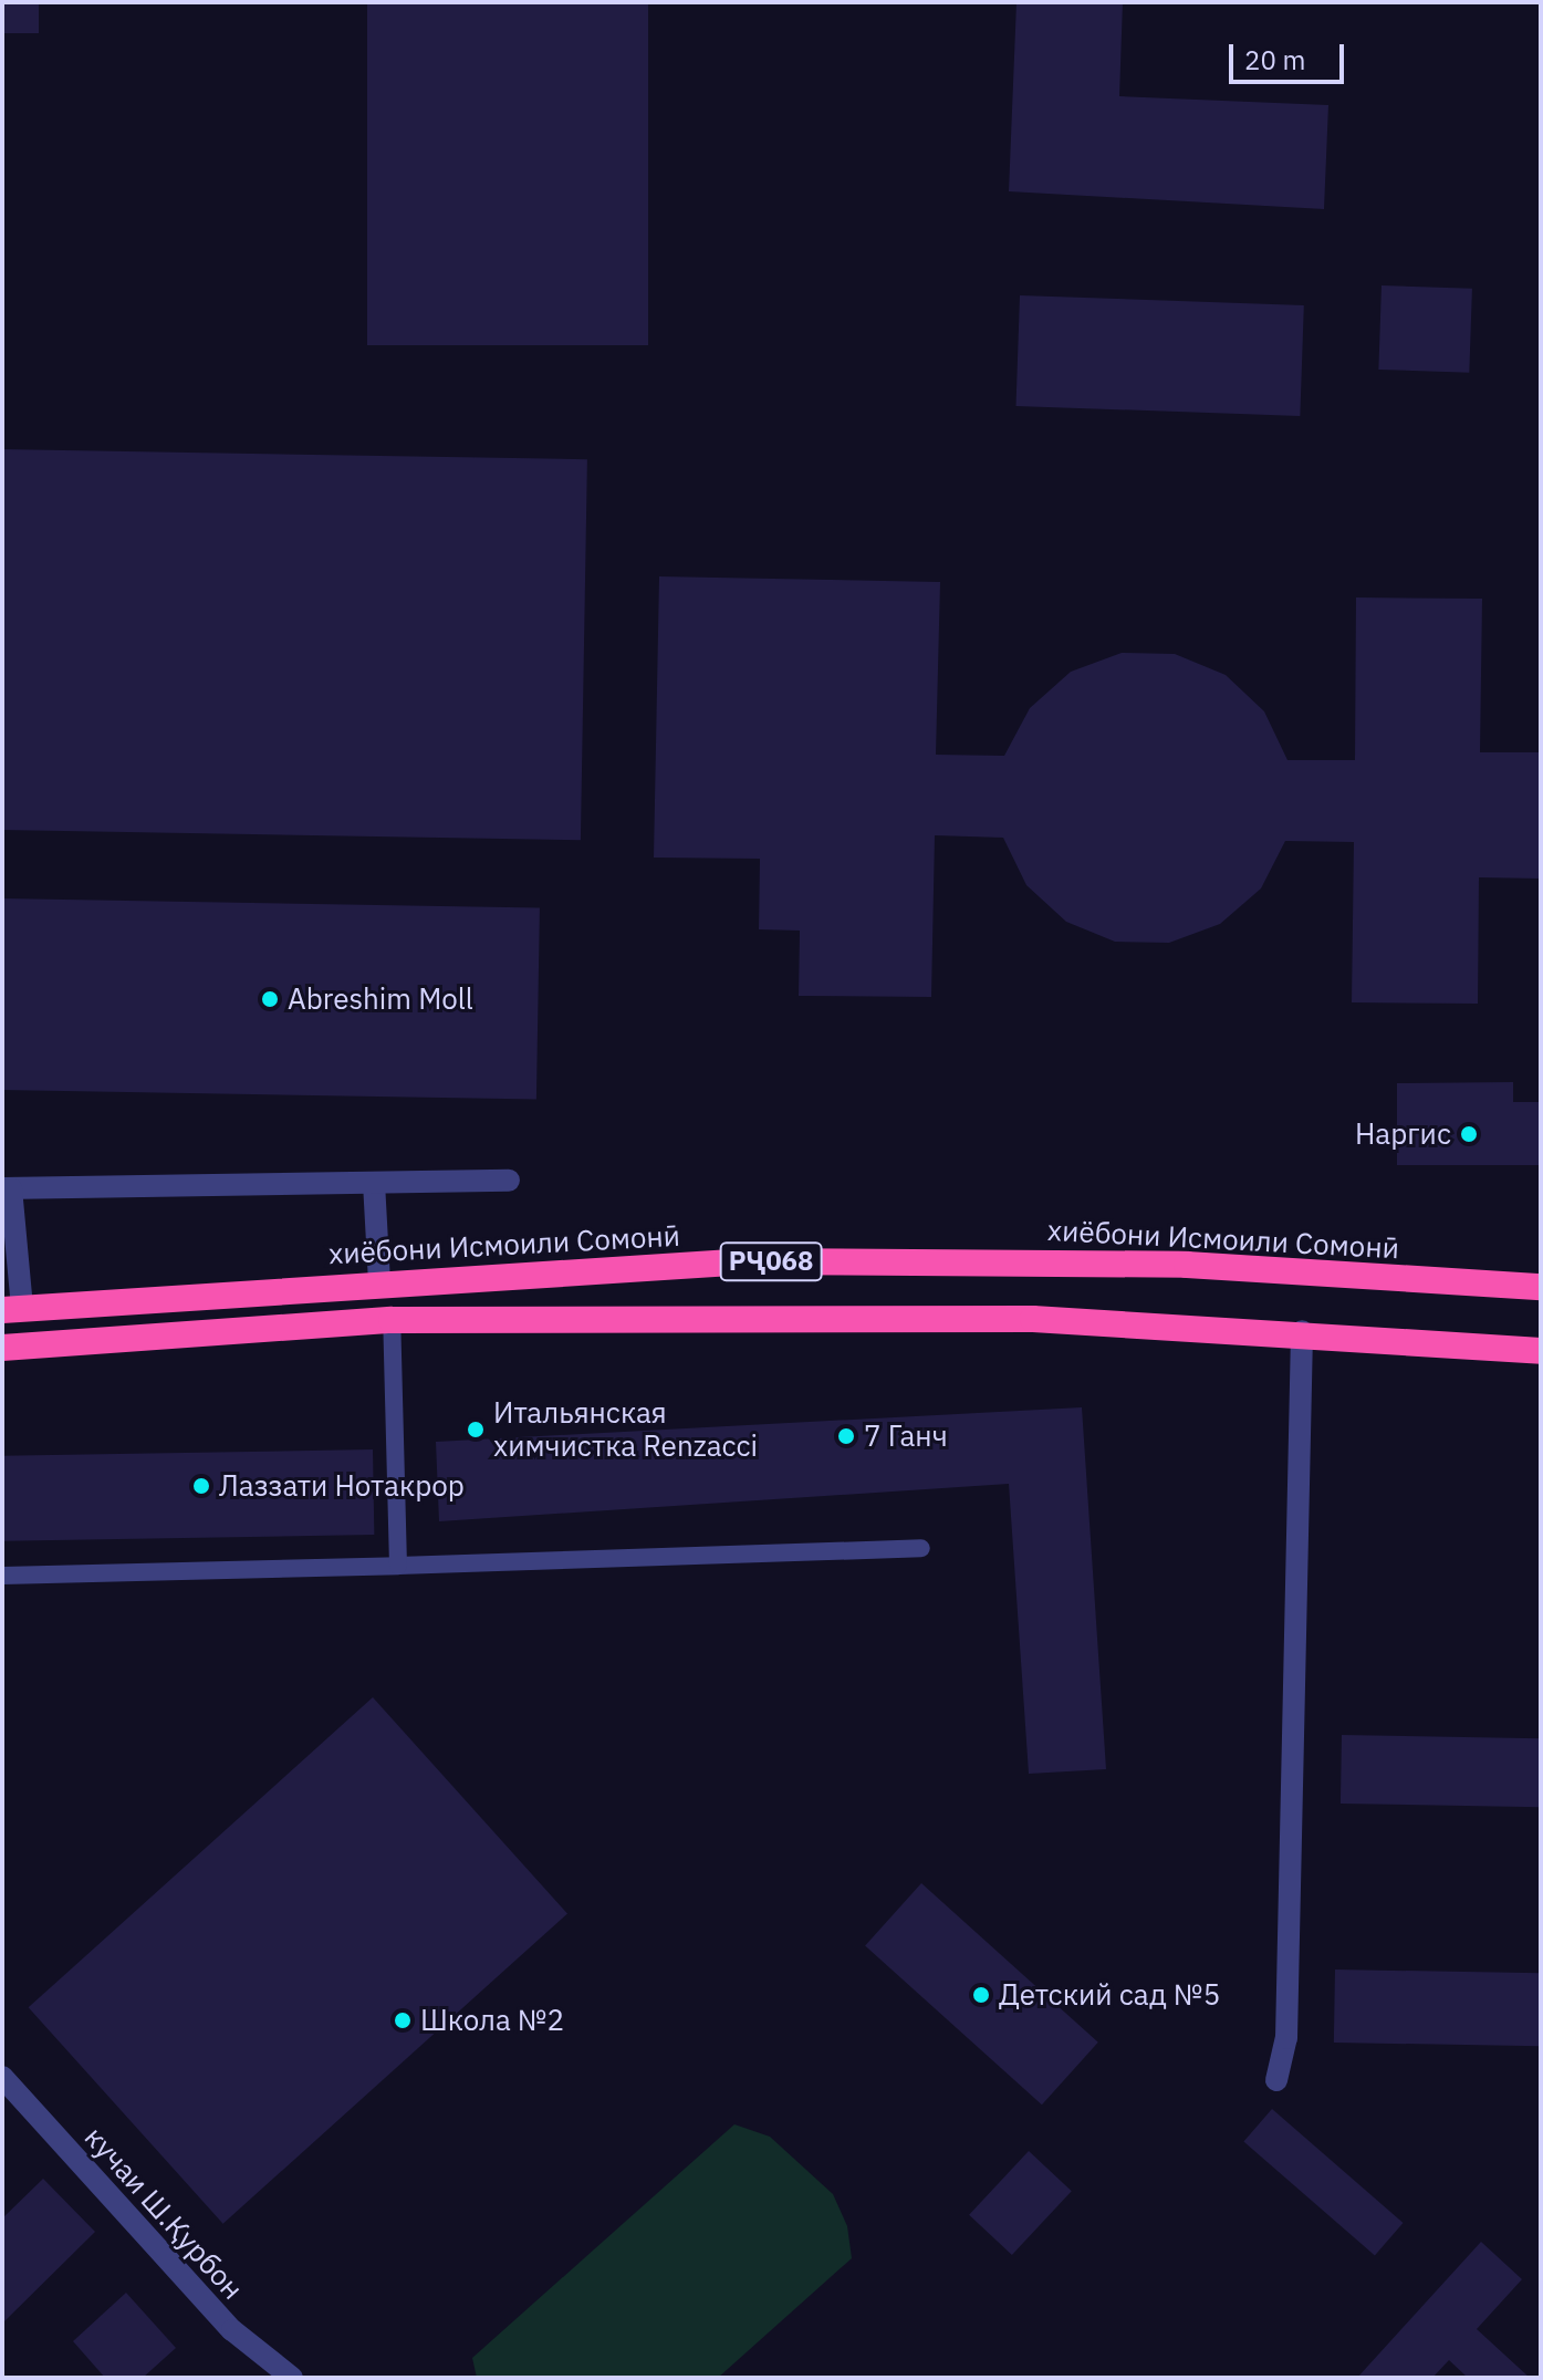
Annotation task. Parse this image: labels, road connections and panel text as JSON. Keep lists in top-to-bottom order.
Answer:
{
  "streets": {
    "highway": ["хиёбони Исмоили Сомонӣ", "РҶ068"],
    "street": ["кучаи Ш.Қурбон"]
  },
  "places": [
    "Abreshim Moll",
    "Наргис",
    "Итальянская химчистка Renzacci",
    "7 Ганч",
    "Лаззати Нотакрор",
    "Детский сад №5",
    "Школа №2"
  ],
  "scale_bar": "20 m"
}
